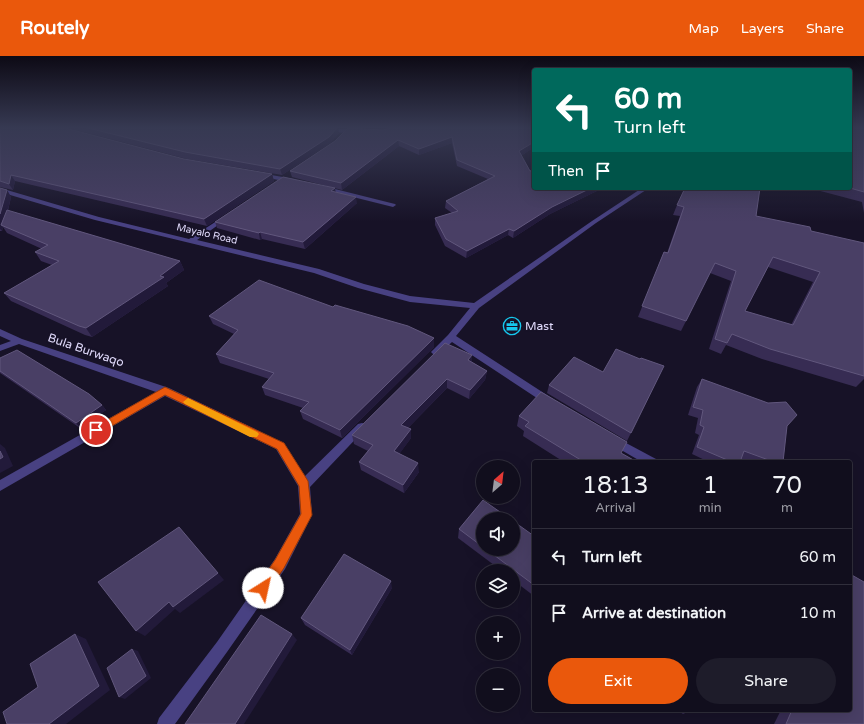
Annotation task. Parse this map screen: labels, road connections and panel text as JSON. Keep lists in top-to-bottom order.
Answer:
{
  "streets": {
    "street": ["Mayalo Road", "Bula Burwaqo"]
  },
  "places": {
    "office": ["Mast"]
  },
  "north": "top right",
  "page": {
    "header": "Routely",
    "nav": ["Map", "Layers", "Share"],
    "turn": ["60 m", "Turn left"],
    "then": "Then",
    "map_buttons": ["+", "−"],
    "eta": [
      "18:13",
      "Arrival",
      "1",
      "min",
      "70",
      "m"
    ],
    "list": [
      {
        "name": "Turn left",
        "value": "60 m"
      },
      {
        "name": "Arrive at destination",
        "value": "10 m"
      }
    ],
    "buttons": ["Exit", "Share"]
  }
}
